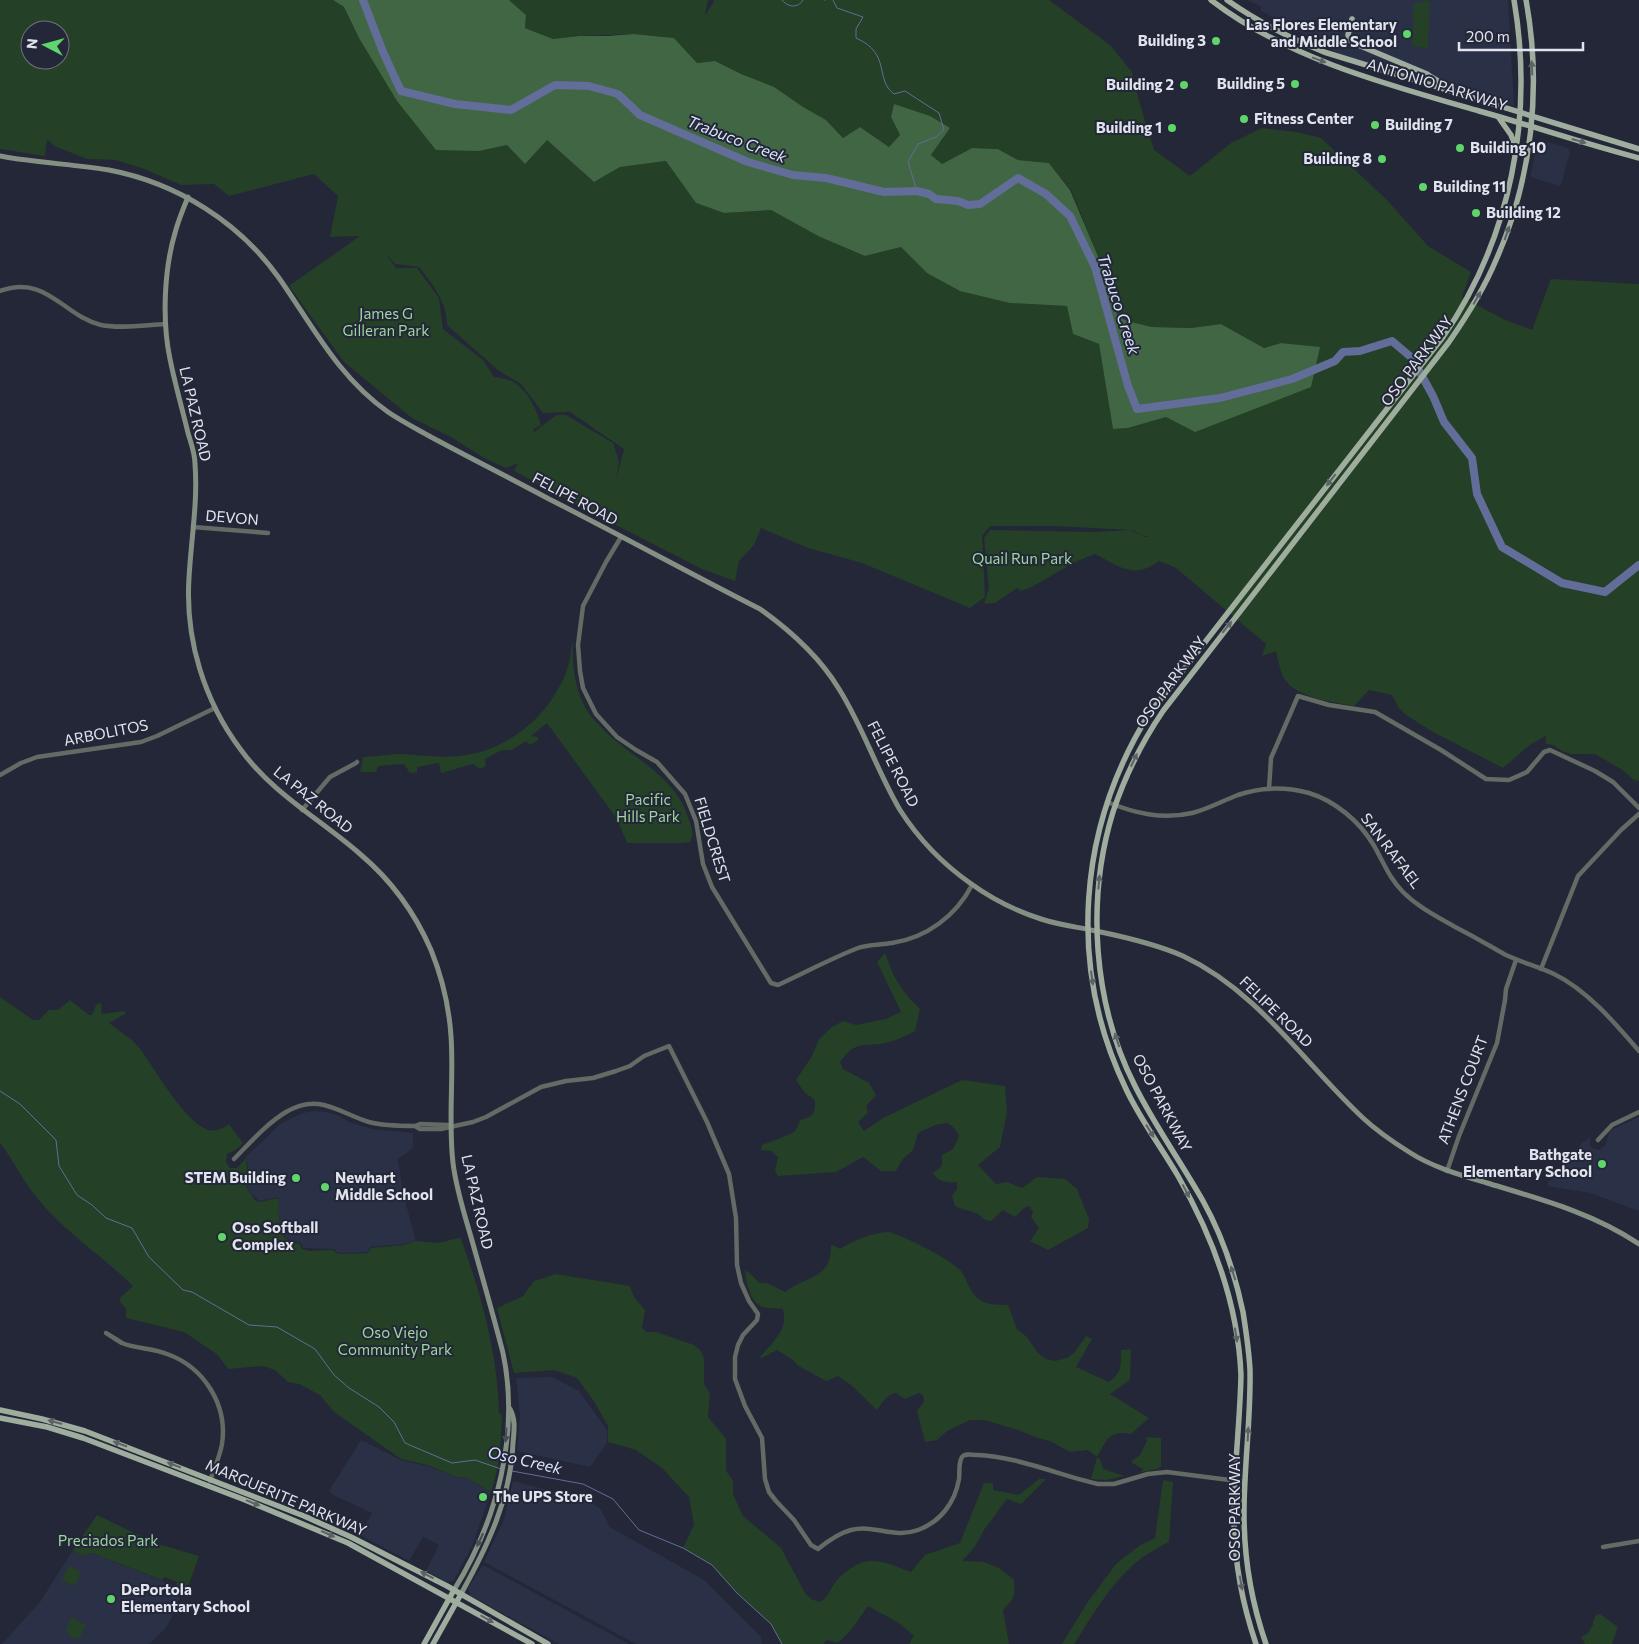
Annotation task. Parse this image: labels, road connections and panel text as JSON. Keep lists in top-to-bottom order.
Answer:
{
  "streets": {
    "main road": [
      "ANTONIO PARKWAY",
      "OSO PARKWAY",
      "LA PAZ ROAD",
      "FELIPE ROAD",
      "MARGUERITE PARKWAY"
    ],
    "street": [
      "DEVON",
      "ARBOLITOS",
      "FIELDCREST",
      "SAN RAFAEL",
      "ATHENS COURT"
    ]
  },
  "crossings": [
    ["ANTONIO PARKWAY", "OSO PARKWAY"],
    ["OSO PARKWAY", "FELIPE ROAD"],
    ["OSO PARKWAY", "SAN RAFAEL"],
    ["LA PAZ ROAD", "FELIPE ROAD"],
    ["LA PAZ ROAD", "DEVON"],
    ["LA PAZ ROAD", "ARBOLITOS"],
    ["LA PAZ ROAD", "MARGUERITE PARKWAY"],
    ["FELIPE ROAD", "FIELDCREST"],
    ["FELIPE ROAD", "ATHENS COURT"],
    ["SAN RAFAEL", "ATHENS COURT"]
  ],
  "water": ["Trabuco Creek", "Oso Creek"],
  "parks": [
    "James G Gilleran Park",
    "Quail Run Park",
    "Pacific Hills Park",
    "Oso Viejo Community Park",
    "Preciados Park"
  ],
  "places": [
    "Las Flores Elementary and Middle School",
    "Building 3",
    "Building 5",
    "Building 2",
    "Fitness Center",
    "Building 7",
    "Building 1",
    "Building 10",
    "Building 8",
    "Building 11",
    "Building 12",
    "Bathgate Elementary School",
    "STEM Building",
    "Newhart Middle School",
    "Oso Softball Complex",
    "The UPS Store",
    "DePortola Elementary School"
  ],
  "scale_bar": "200 m",
  "north": "left"
}
